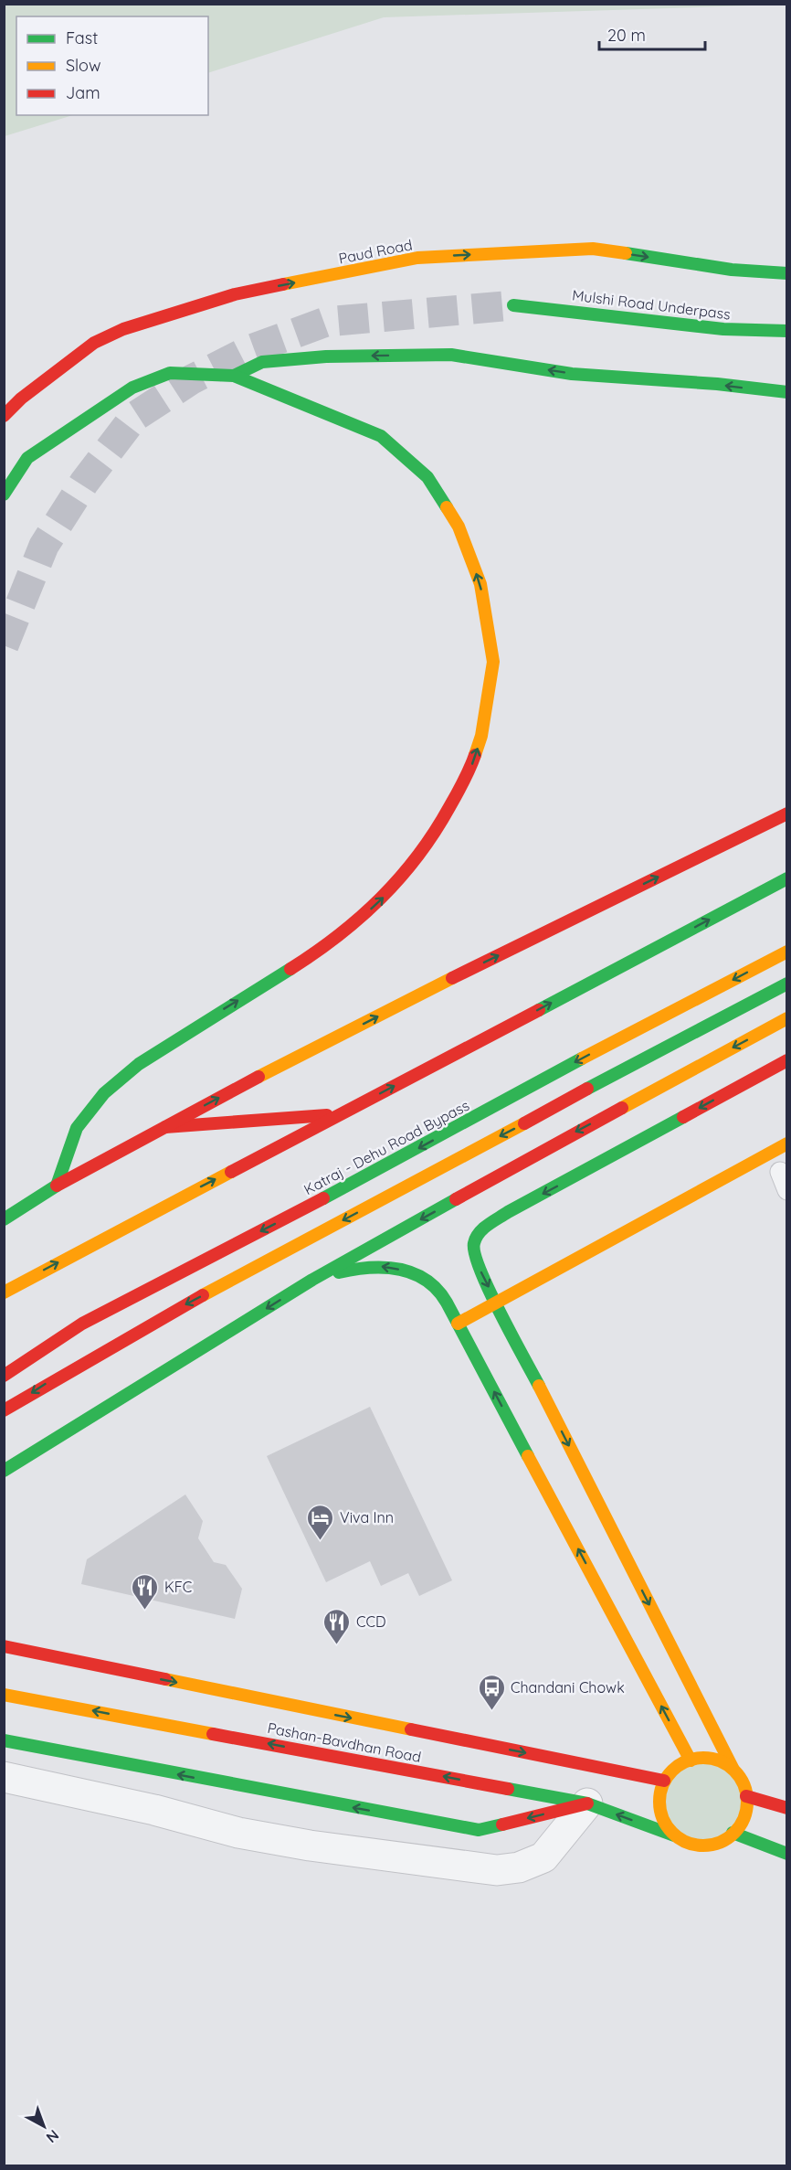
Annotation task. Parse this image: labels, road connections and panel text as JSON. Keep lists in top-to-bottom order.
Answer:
{
  "streets": {
    "main road": [
      "Paud Road",
      "Mulshi Road Underpass",
      "Katraj - Dehu Road Bypass",
      "Pashan-Bavdhan Road"
    ]
  },
  "places": {
    "hotel": ["Viva Inn"],
    "restaurant": ["KFC", "CCD"],
    "bus stop": ["Chandani Chowk"]
  },
  "legend": ["Fast", "Slow", "Jam"],
  "scale_bar": "20 m",
  "north": "bottom right"
}
